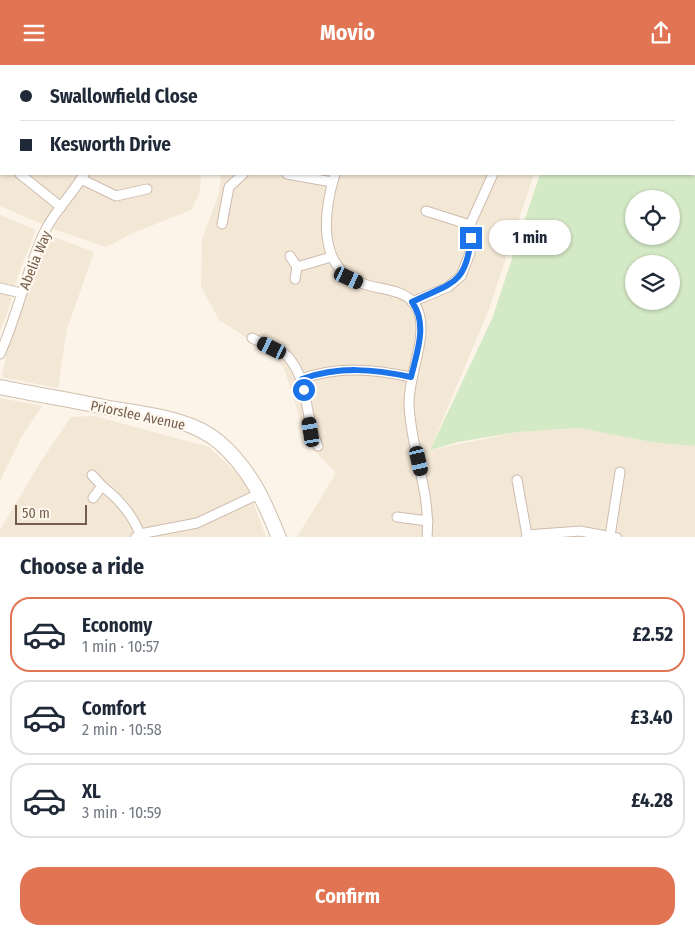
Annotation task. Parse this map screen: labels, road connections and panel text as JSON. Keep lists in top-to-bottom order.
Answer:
{
  "streets": {
    "street": ["Abelia Way", "Priorslee Avenue"]
  },
  "scale_bar": "50 m",
  "page": {
    "header": "Movio",
    "banner": ["Swallowfield Close", "Kesworth Drive"],
    "bubble": "1 min",
    "scale": "50 m",
    "heading": "Choose a ride",
    "list": [
      {
        "name": "Economy",
        "note": "1 min · 10:57",
        "value": "£2.52"
      },
      {
        "name": "Comfort",
        "note": "2 min · 10:58",
        "value": "£3.40"
      },
      {
        "name": "XL",
        "note": "3 min · 10:59",
        "value": "£4.28"
      }
    ],
    "buttons": "Confirm"
  }
}
